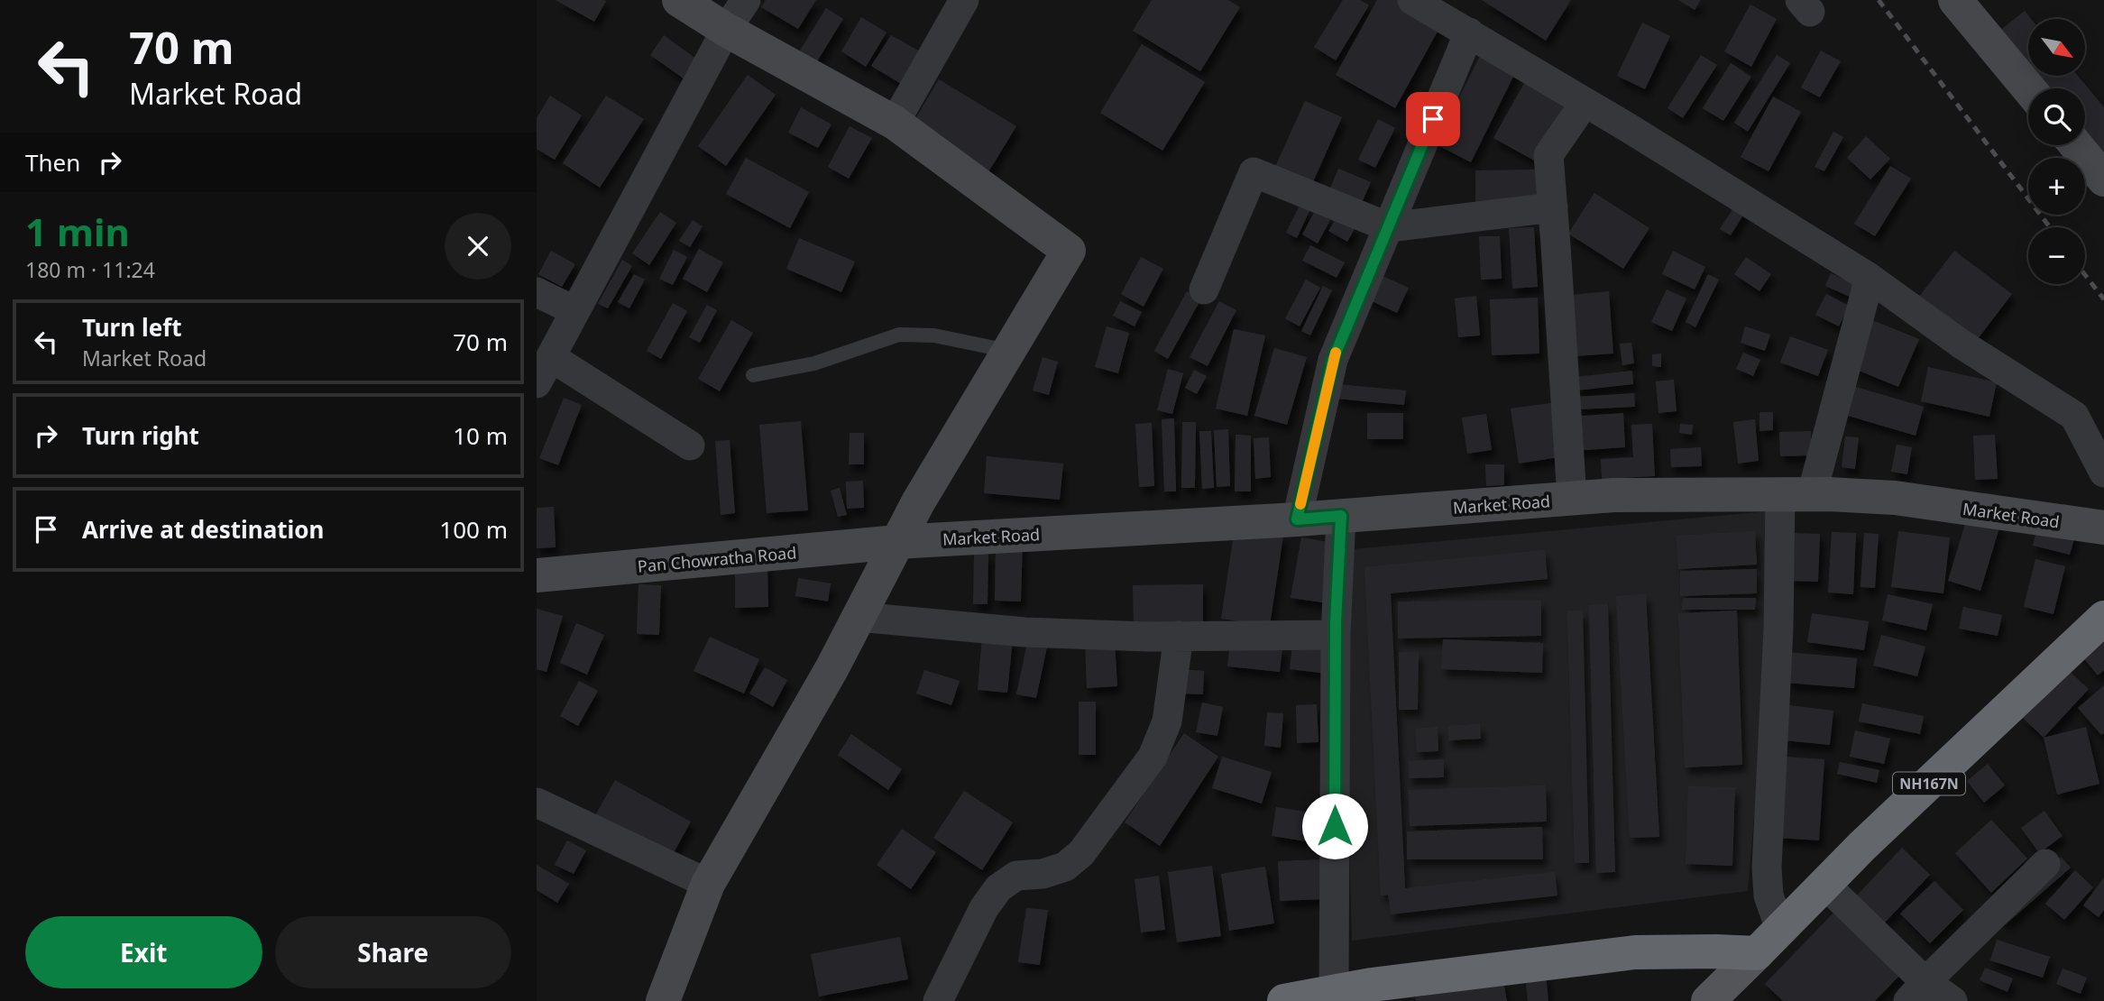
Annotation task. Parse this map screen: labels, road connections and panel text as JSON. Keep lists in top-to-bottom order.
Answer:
{
  "streets": {
    "highway": ["NH167N"],
    "street": ["Market Road", "Pan Chowratha Road"]
  },
  "crossings": [
    ["Market Road", "Pan Chowratha Road"]
  ],
  "north": "bottom right",
  "page": {
    "turn": ["70 m", "Market Road"],
    "map_buttons": ["+", "−"],
    "then": "Then",
    "heading": ["1 min", "180 m · 11:24"],
    "list": [
      {
        "name": "Turn left",
        "note": "Market Road",
        "value": "70 m"
      },
      {
        "name": "Turn right",
        "value": "10 m"
      },
      {
        "name": "Arrive at destination",
        "value": "100 m"
      }
    ],
    "buttons": ["Exit", "Share"]
  }
}
